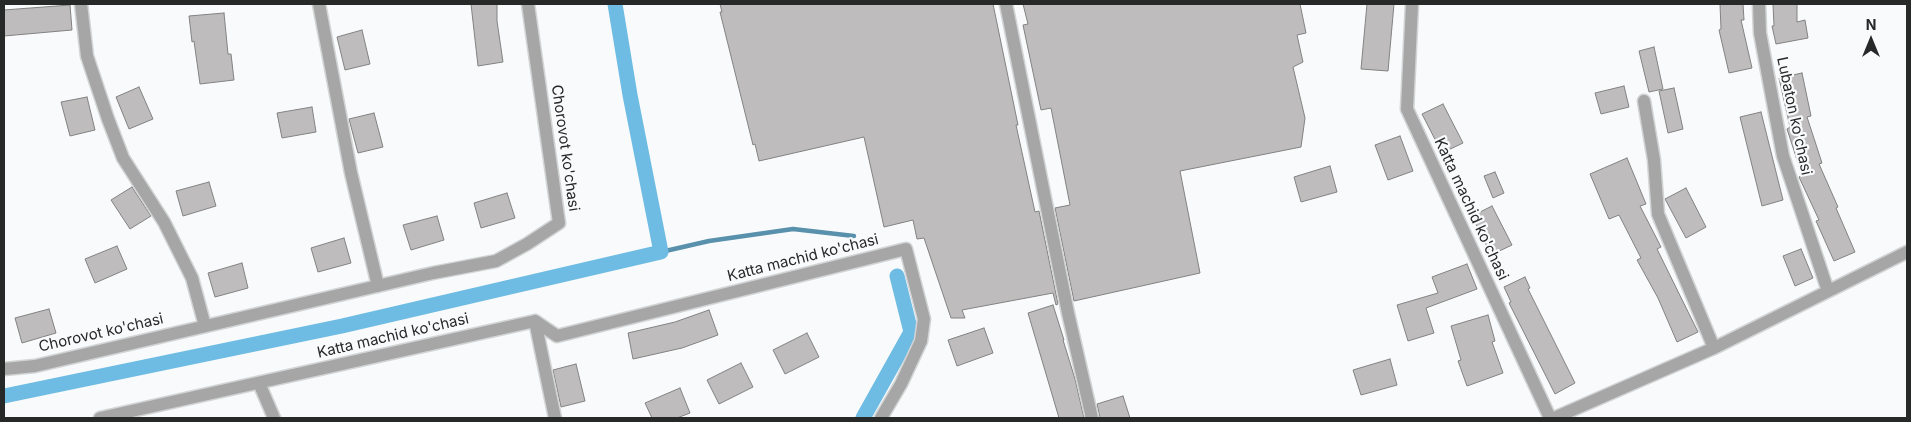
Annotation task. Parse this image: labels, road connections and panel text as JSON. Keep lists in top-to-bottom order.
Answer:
{
  "streets": {
    "street": ["Lubaton ko'chasi", "Chorovot ko'chasi", "Katta machid ko'chasi"]
  },
  "north": "top"
}
